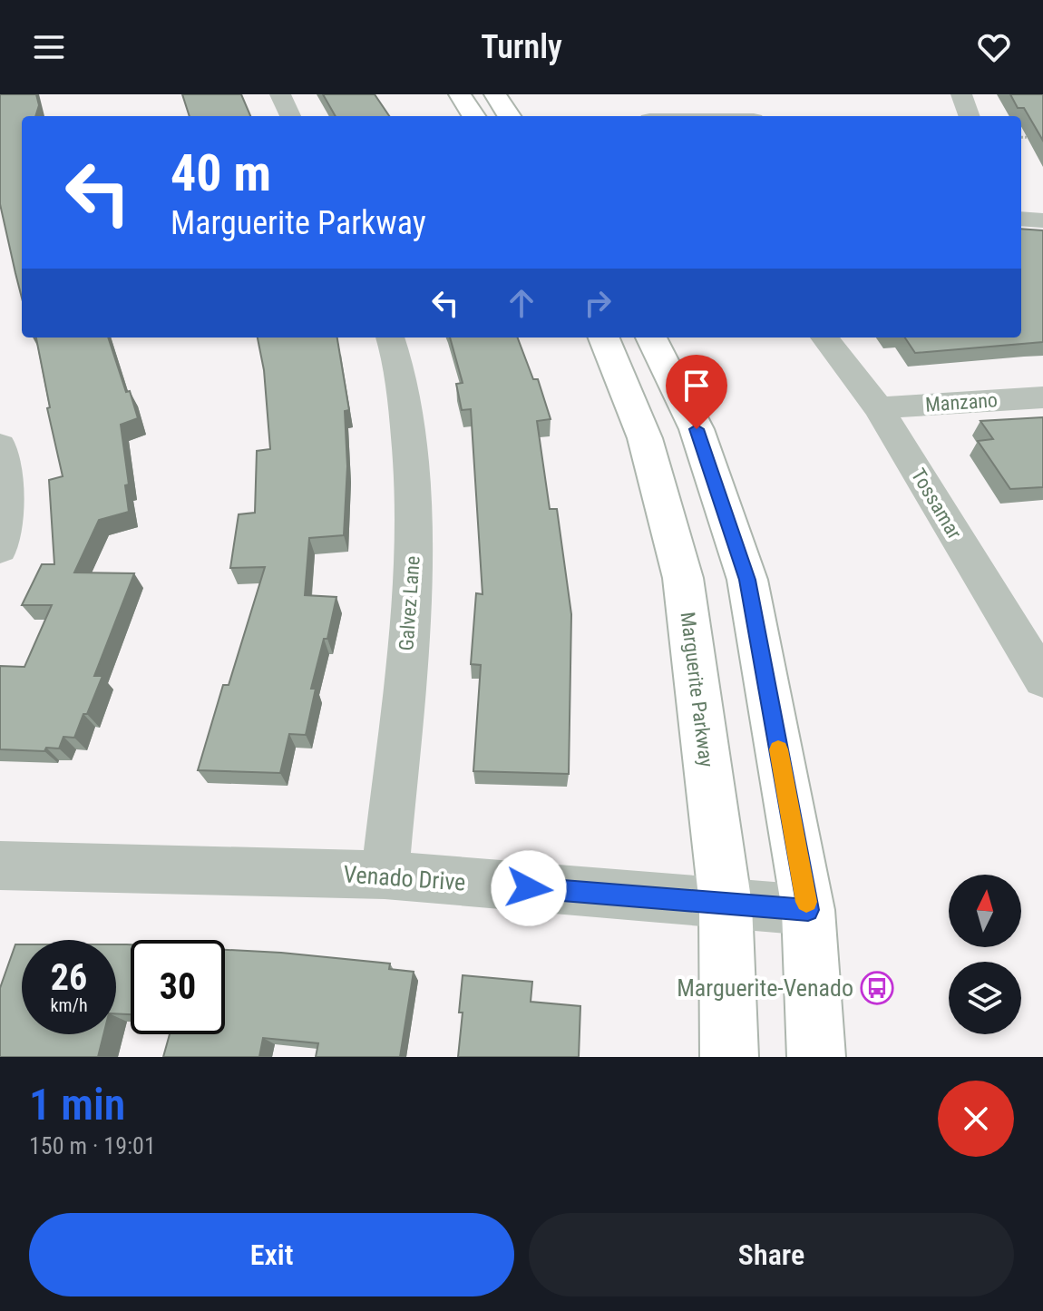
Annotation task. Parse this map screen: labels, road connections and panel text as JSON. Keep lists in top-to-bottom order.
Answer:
{
  "streets": {
    "main road": ["Marguerite Parkway"],
    "street": [
      "Manzano",
      "Tossamar",
      "Galvez Lane",
      "Venado Drive"
    ]
  },
  "crossings": [
    ["Manzano", "Tossamar"],
    ["Galvez Lane", "Venado Drive"],
    ["Marguerite Parkway", "Venado Drive"]
  ],
  "places": {
    "bus stop": ["Marguerite-Venado"]
  },
  "north": "top",
  "page": {
    "header": "Turnly",
    "turn": ["40 m", "Marguerite Parkway"],
    "speed": "26 km/h",
    "limit": "30",
    "heading": ["1 min", "150 m · 19:01"],
    "buttons": ["Exit", "Share"]
  }
}
